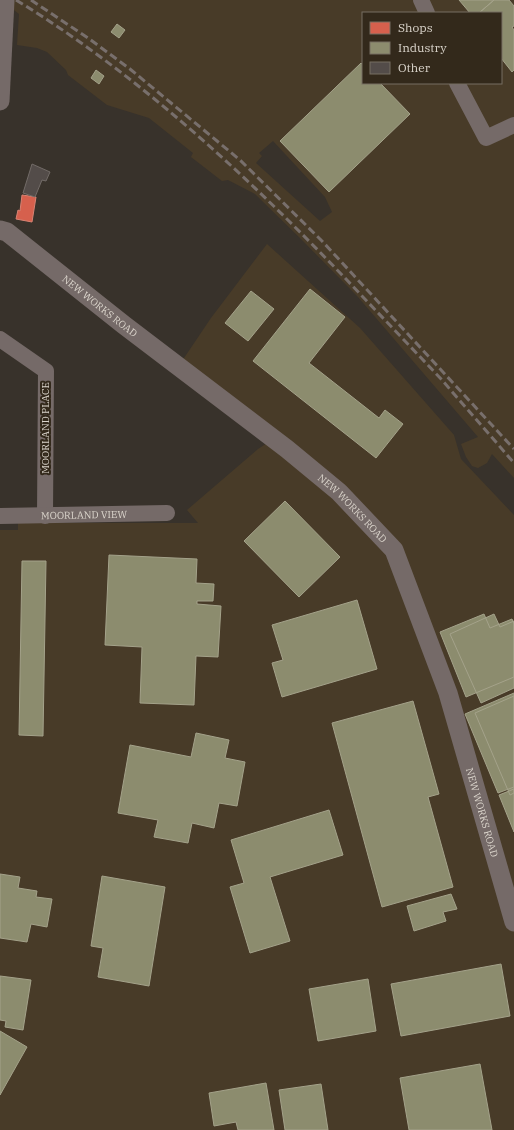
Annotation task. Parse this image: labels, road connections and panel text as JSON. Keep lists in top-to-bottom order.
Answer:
{
  "streets": {
    "street": ["NEW WORKS ROAD", "MOORLAND PLACE", "MOORLAND VIEW"]
  },
  "crossings": [
    ["MOORLAND PLACE", "MOORLAND VIEW"]
  ],
  "legend": ["Shops", "Industry", "Other"]
}
